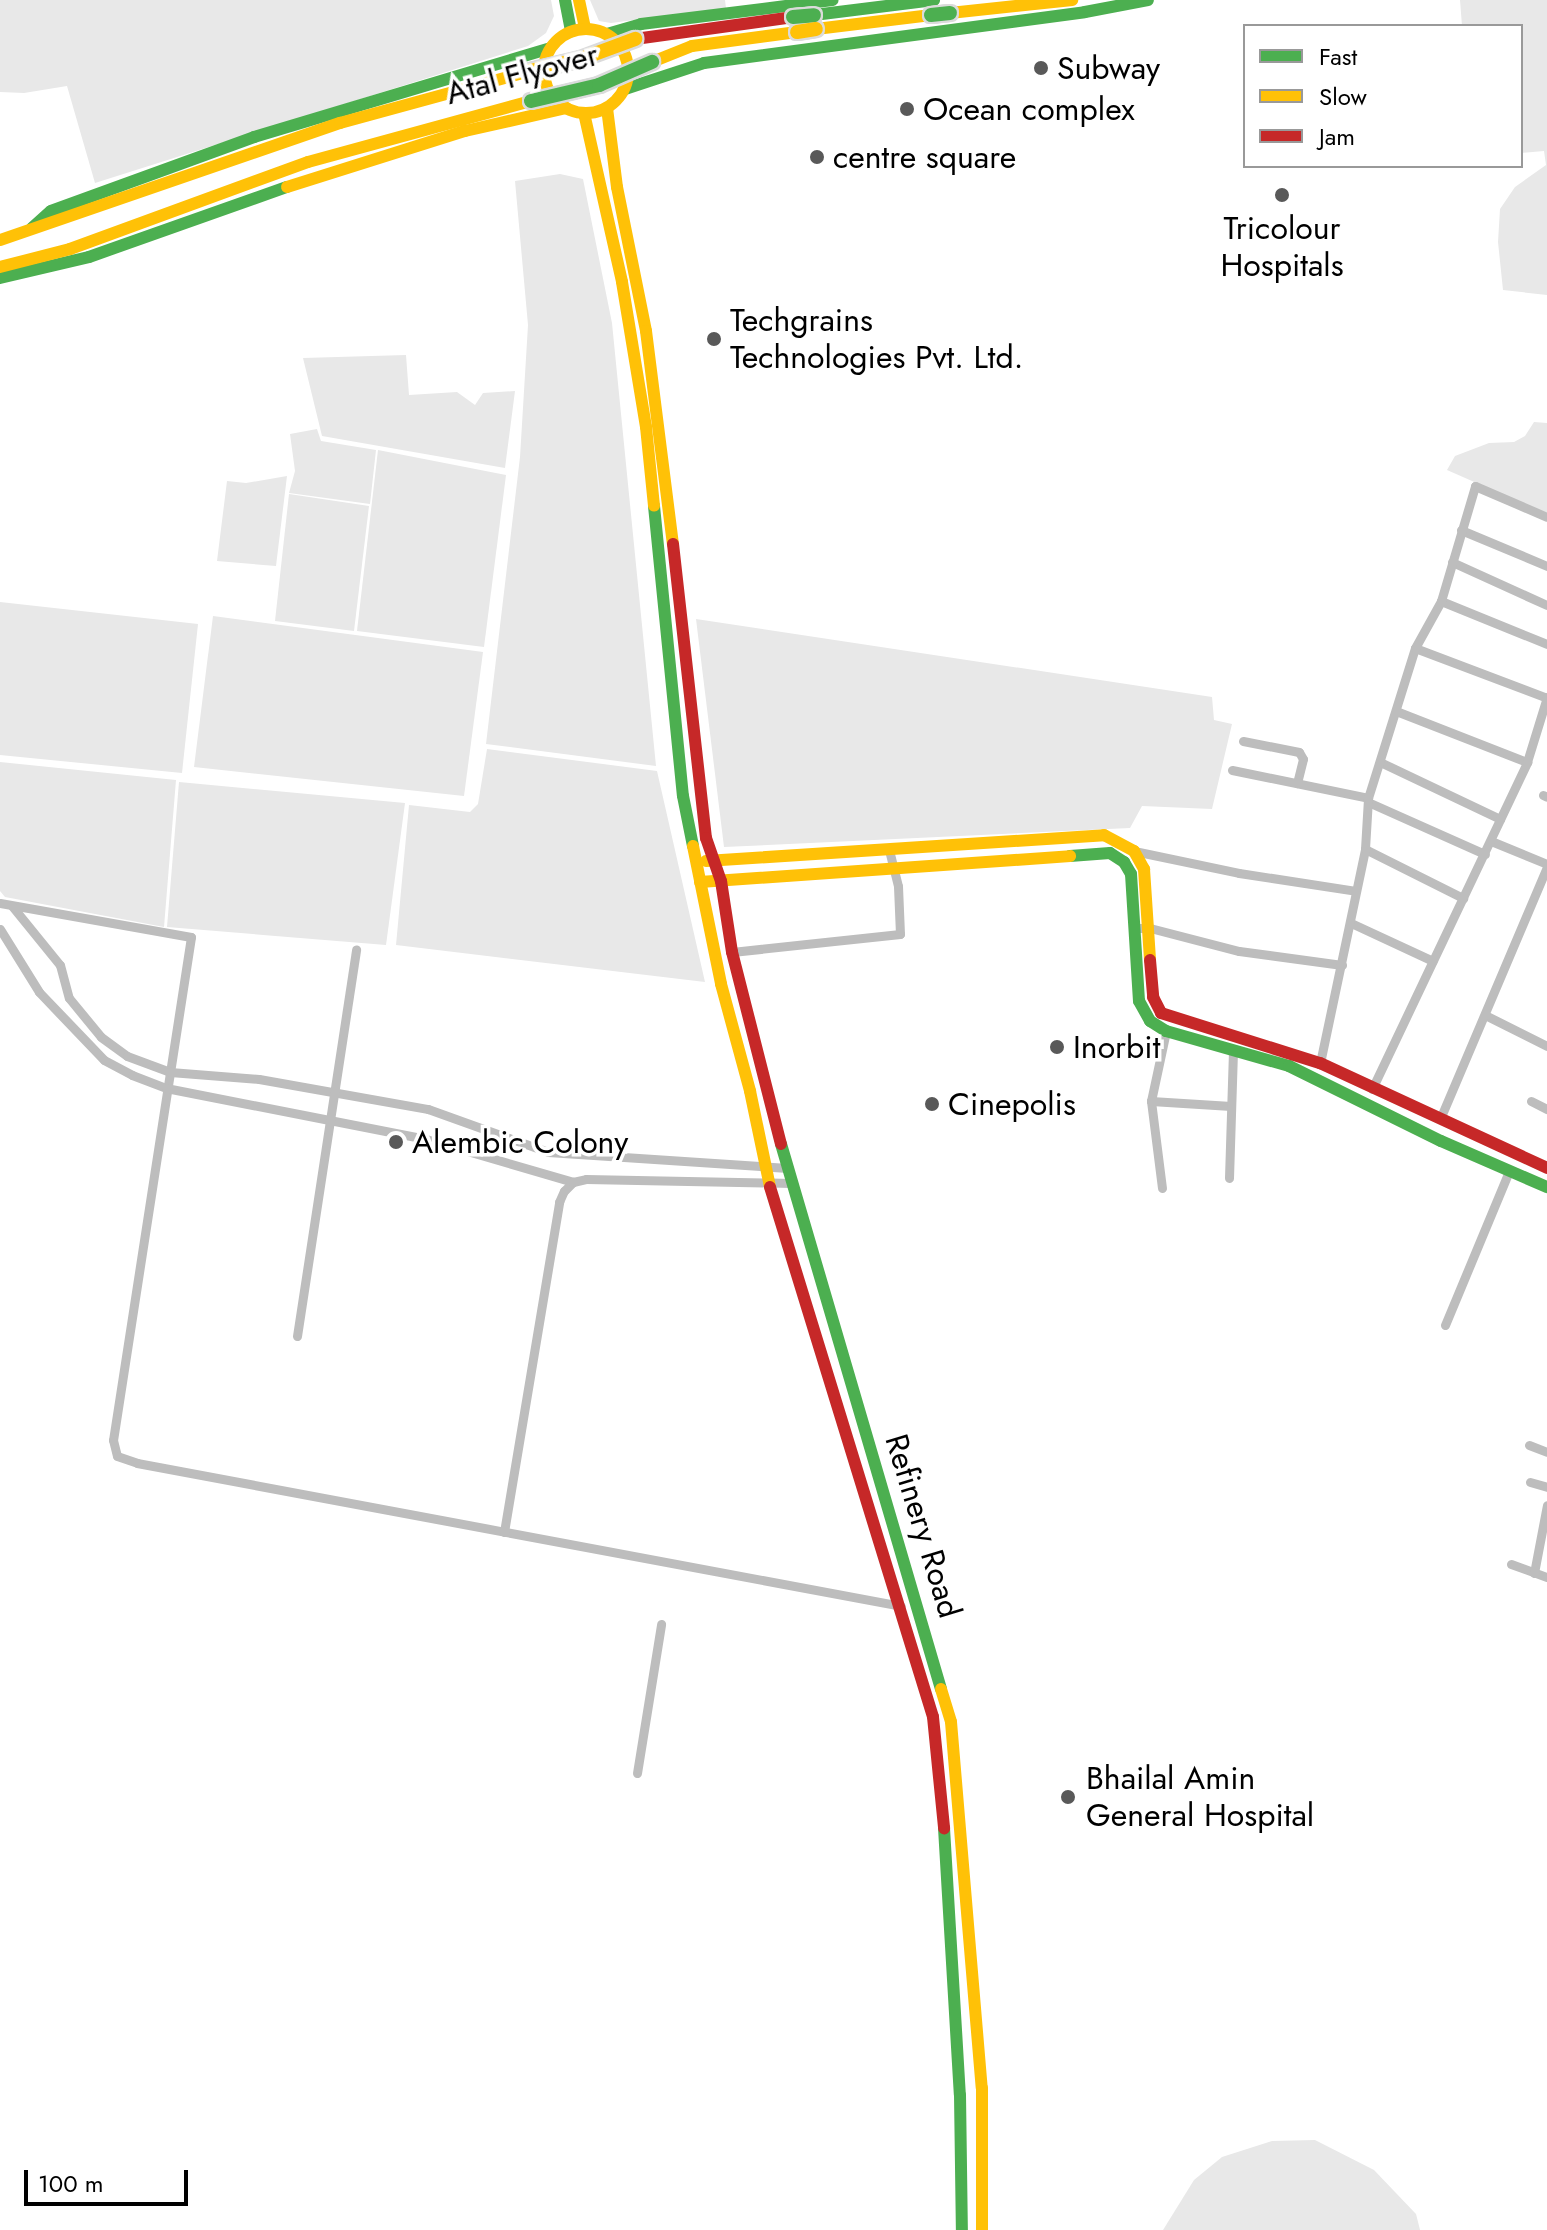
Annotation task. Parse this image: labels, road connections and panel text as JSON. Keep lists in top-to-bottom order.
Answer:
{
  "streets": {
    "main road": ["Atal Flyover", "Refinery Road"]
  },
  "places": [
    "Subway",
    "Ocean complex",
    "centre square",
    "Tricolour Hospitals",
    "Techgrains Technologies Pvt. Ltd.",
    "Inorbit",
    "Cinepolis",
    "Alembic Colony",
    "Bhailal Amin General Hospital"
  ],
  "legend": ["Fast", "Slow", "Jam"],
  "scale_bar": "100 m"
}
